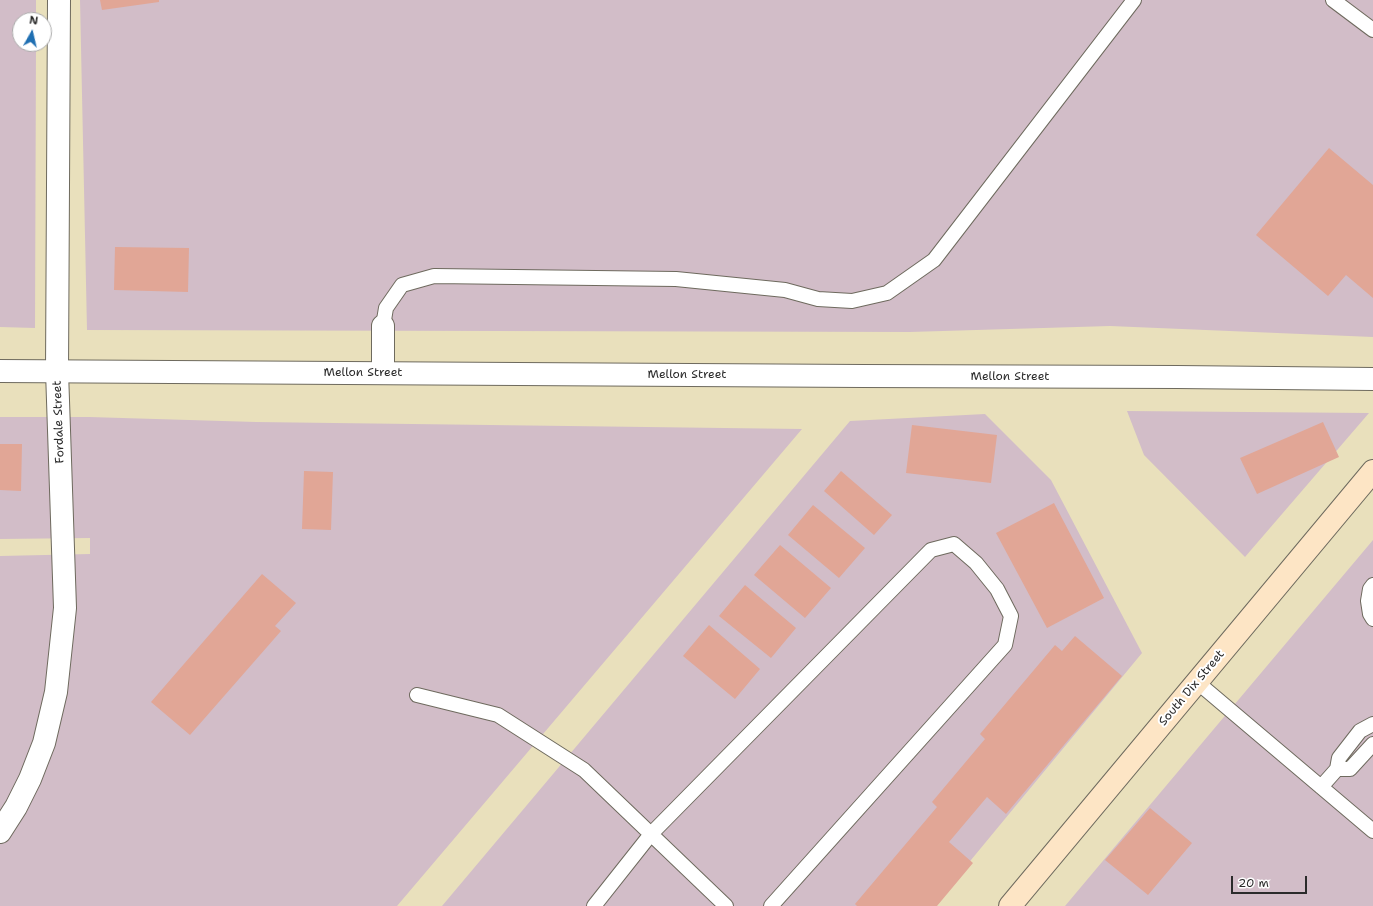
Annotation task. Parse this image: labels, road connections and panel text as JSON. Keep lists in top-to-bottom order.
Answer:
{
  "streets": {
    "main road": ["South Dix Street"],
    "street": ["Mellon Street", "Fordale Street"]
  },
  "crossings": [
    ["Mellon Street", "Fordale Street"]
  ],
  "scale_bar": "20 m",
  "north": "top"
}
